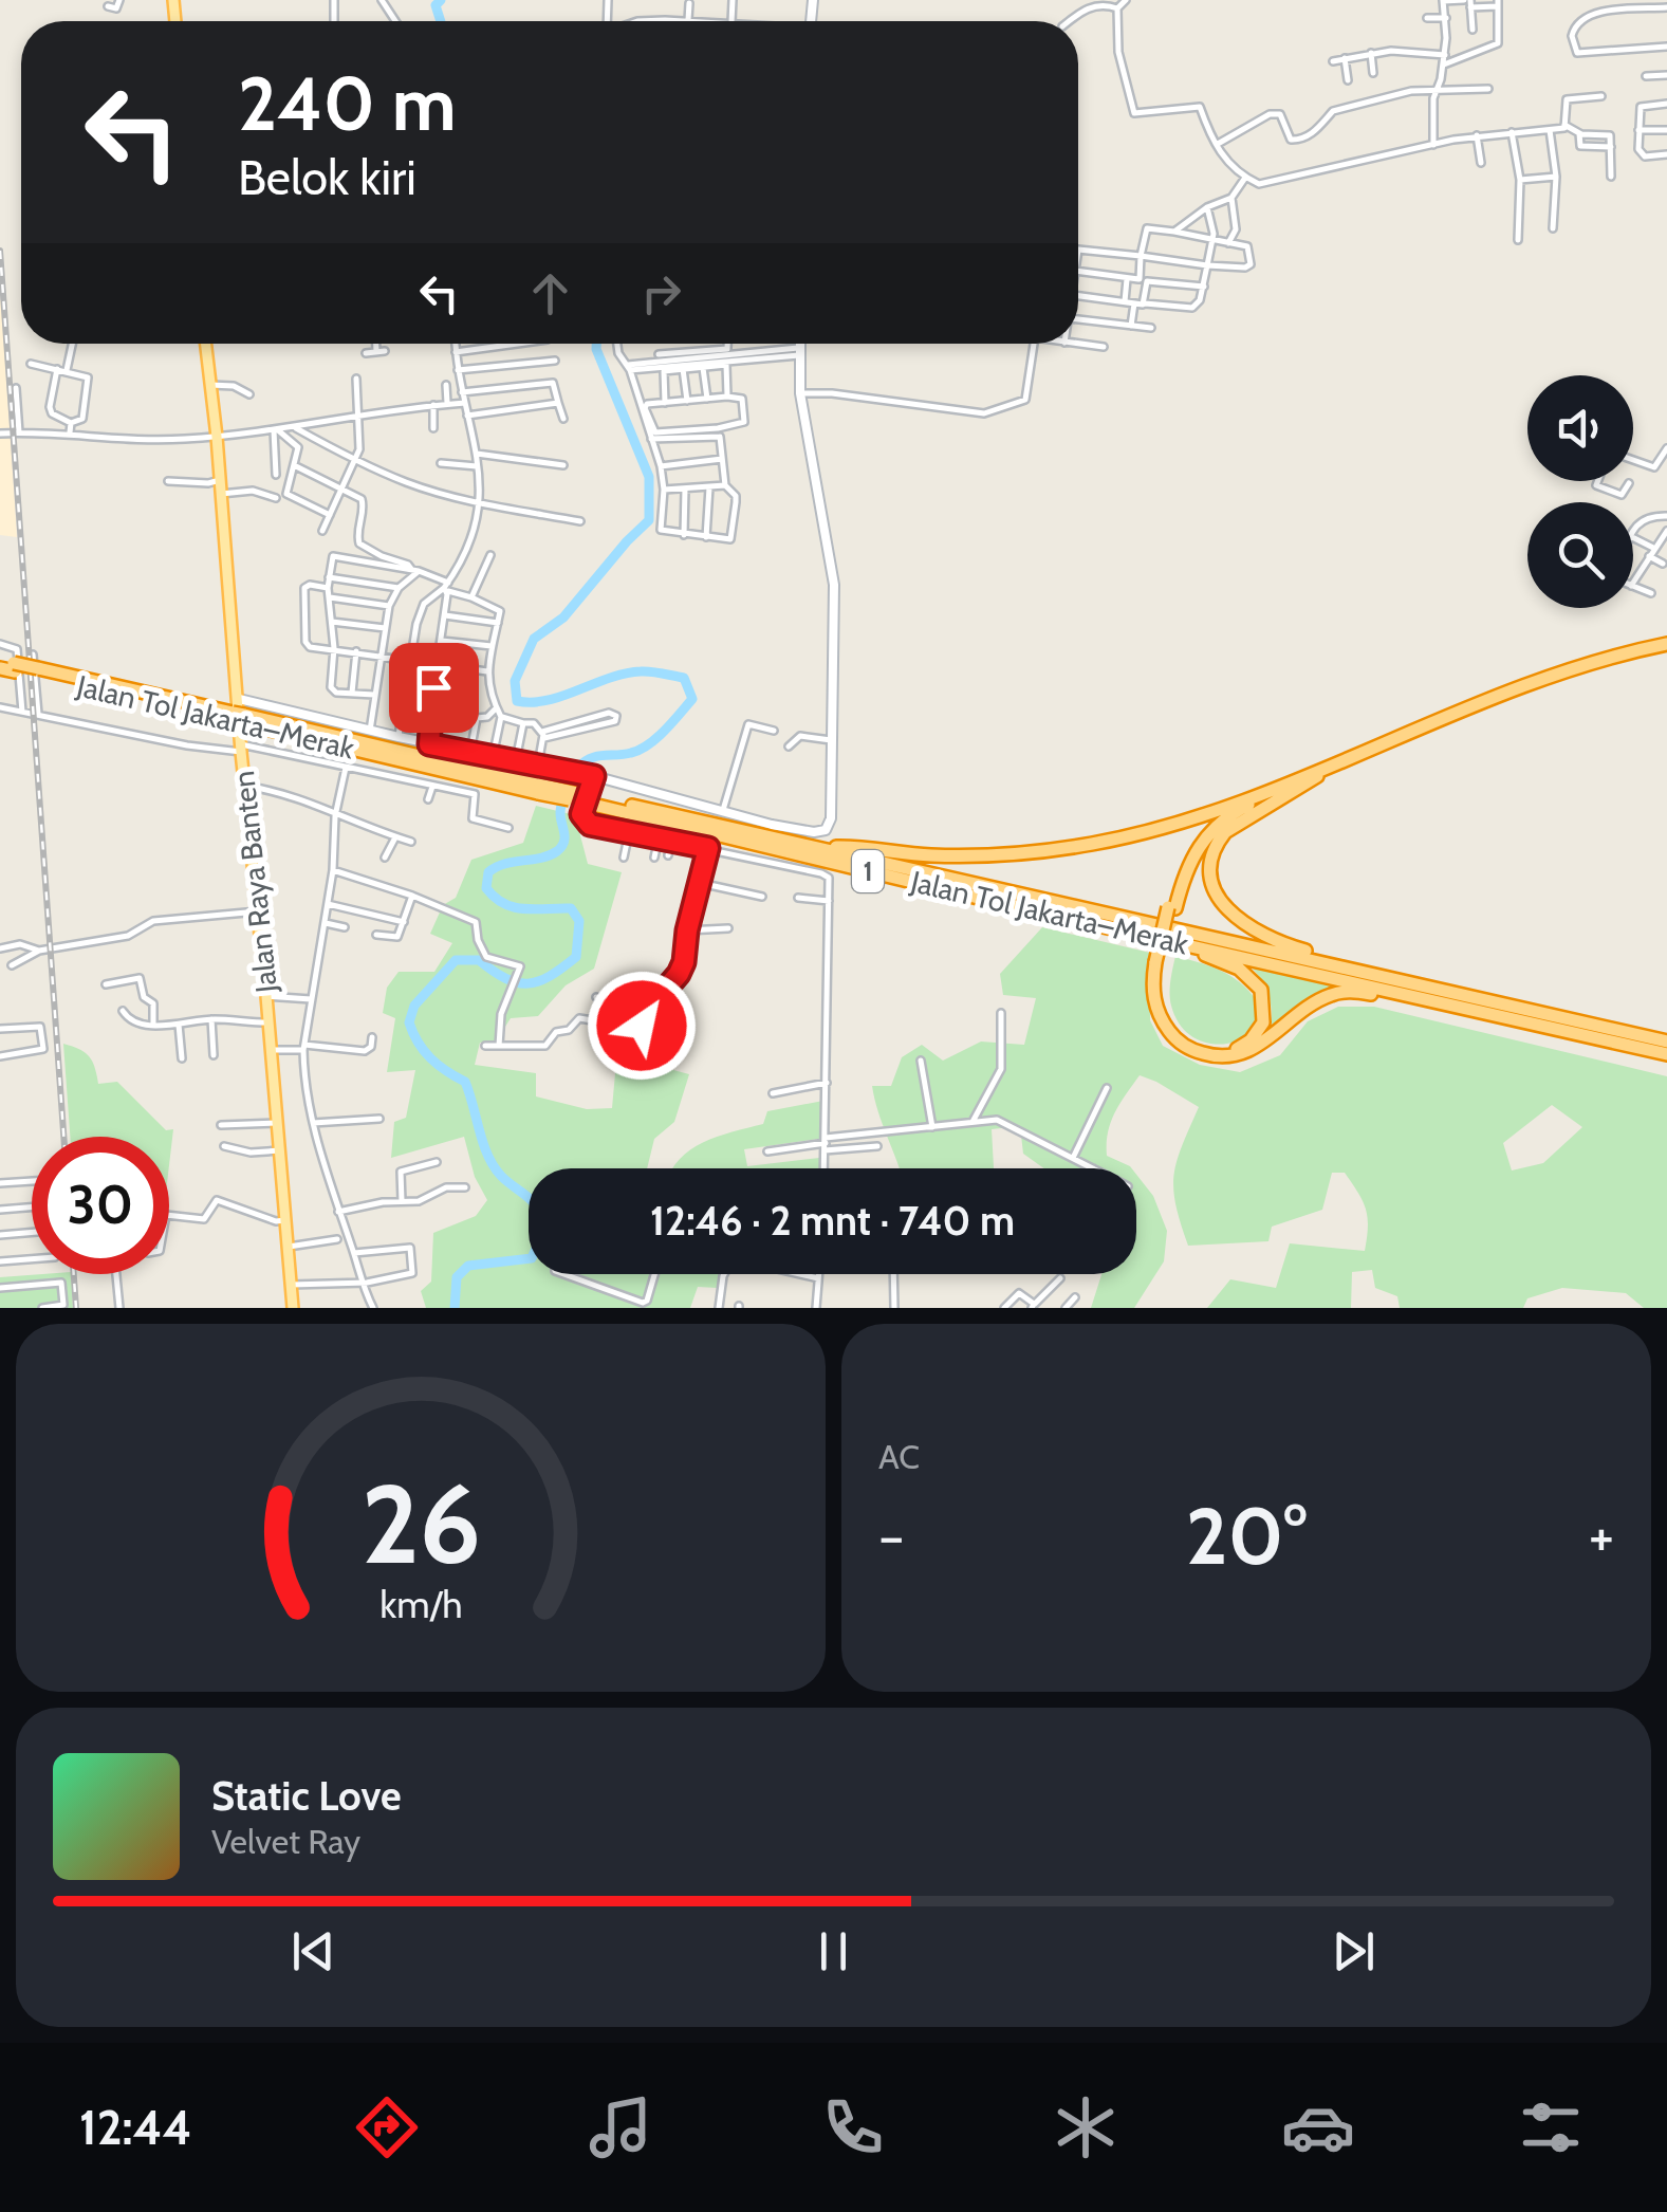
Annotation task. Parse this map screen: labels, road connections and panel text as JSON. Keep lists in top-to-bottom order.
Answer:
{
  "streets": {
    "highway": ["Jalan Tol Jakarta–Merak", "1"],
    "main road": ["Jalan Raya Banten"]
  },
  "crossings": [
    ["Jalan Tol Jakarta–Merak", "Jalan Raya Banten"]
  ],
  "page": {
    "turn": ["240 m", "Belok kiri"],
    "limit": "30",
    "trip": "12:46 · 2 mnt · 740 m",
    "tile": "AC",
    "heat": ["−", "20°", "+"],
    "song": ["Static Love", "Velvet Ray"],
    "tabs": "12:44",
    "gauge": ["26", "km/h"]
  }
}
